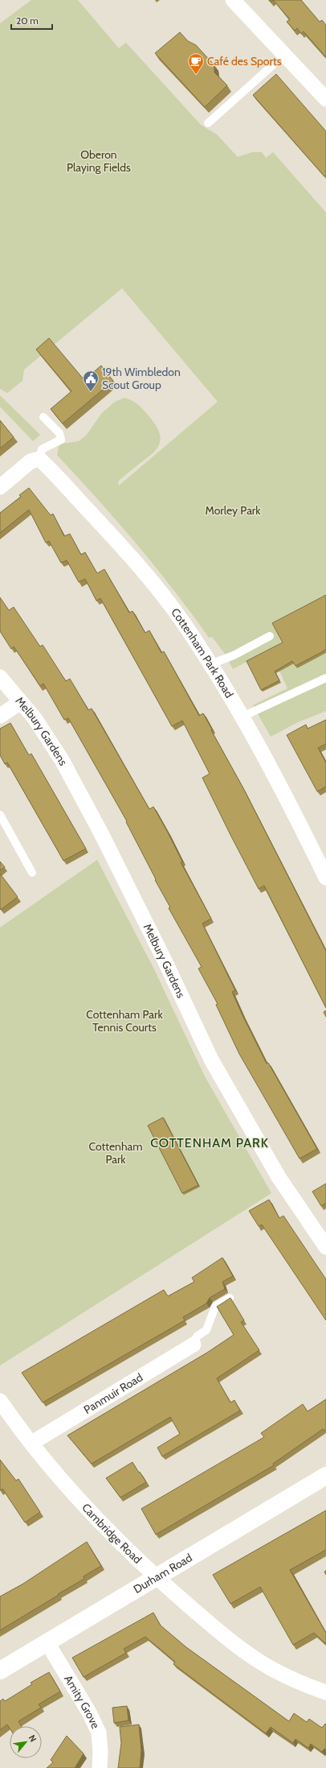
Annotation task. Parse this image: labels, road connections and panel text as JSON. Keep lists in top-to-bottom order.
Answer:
{
  "streets": {
    "main road": ["Durham Road"],
    "street": [
      "Cottenham Park Road",
      "Melbury Gardens",
      "Panmuir Road",
      "Cambridge Road",
      "Amity Grove"
    ]
  },
  "crossings": [
    ["Panmuir Road", "Cambridge Road"],
    ["Cambridge Road", "Durham Road"],
    ["Durham Road", "Amity Grove"]
  ],
  "districts": ["COTTENHAM PARK"],
  "parks": [
    "Oberon Playing Fields",
    "Morley Park",
    "Cottenham Park Tennis Courts",
    "Cottenham Park"
  ],
  "places": {
    "cafe": ["Café des Sports"],
    "public building": ["19th Wimbledon Scout Group"]
  },
  "scale_bar": "20 m",
  "north": "top right"
}
